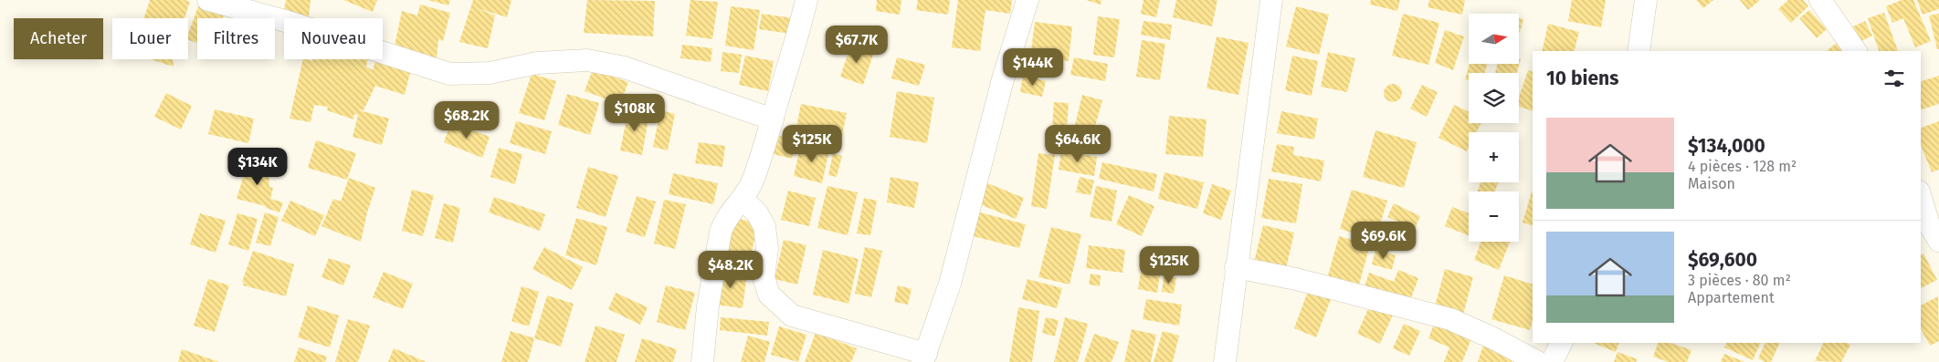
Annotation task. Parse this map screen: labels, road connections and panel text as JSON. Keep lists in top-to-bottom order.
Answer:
{
  "north": "right",
  "page": {
    "map_buttons": ["+", "−"],
    "chip": [
      "Acheter",
      "Louer",
      "Filtres",
      "Nouveau"
    ],
    "price": [
      "$67.7K",
      "$144K",
      "$108K",
      "$68.2K",
      "$125K",
      "$64.6K",
      "$134K",
      "$69.6K",
      "$125K",
      "$48.2K"
    ],
    "heading": "10 biens",
    "list": [
      {
        "name": "$134,000",
        "note": "4 pièces · 128 m² · Maison"
      },
      {
        "name": "$69,600",
        "note": "3 pièces · 80 m² · Appartement"
      }
    ]
  }
}
